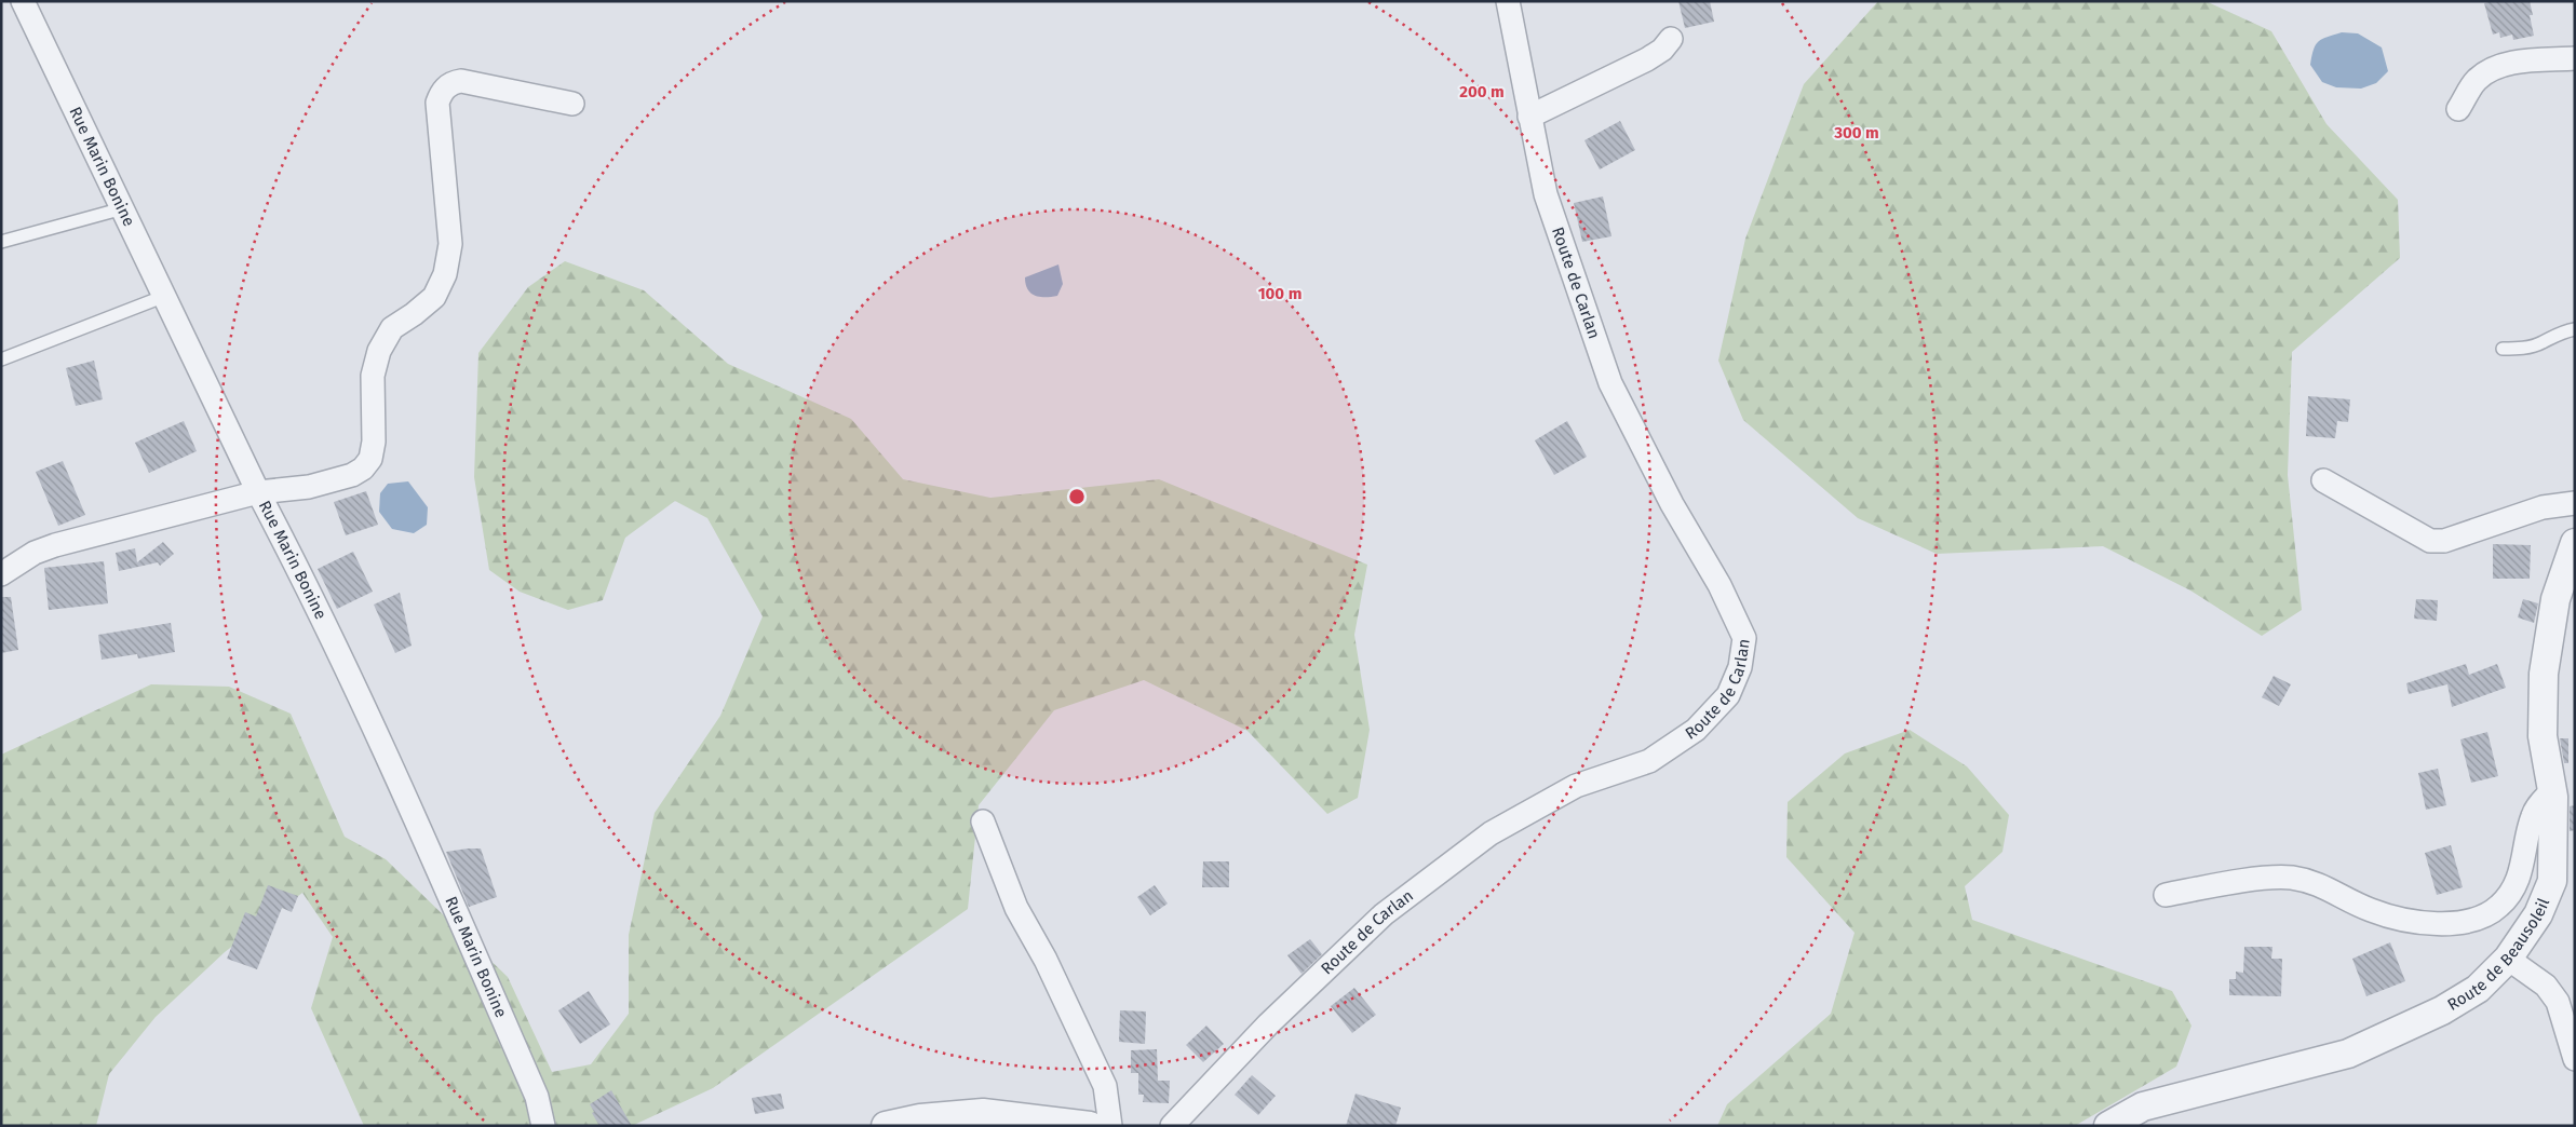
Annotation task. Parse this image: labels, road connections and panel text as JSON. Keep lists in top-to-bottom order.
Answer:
{
  "streets": {
    "street": ["Rue Marin Bonine", "Route de Carlan", "Route de Beausoleil"]
  },
  "rings": ["200 m", "300 m", "100 m"]
}
